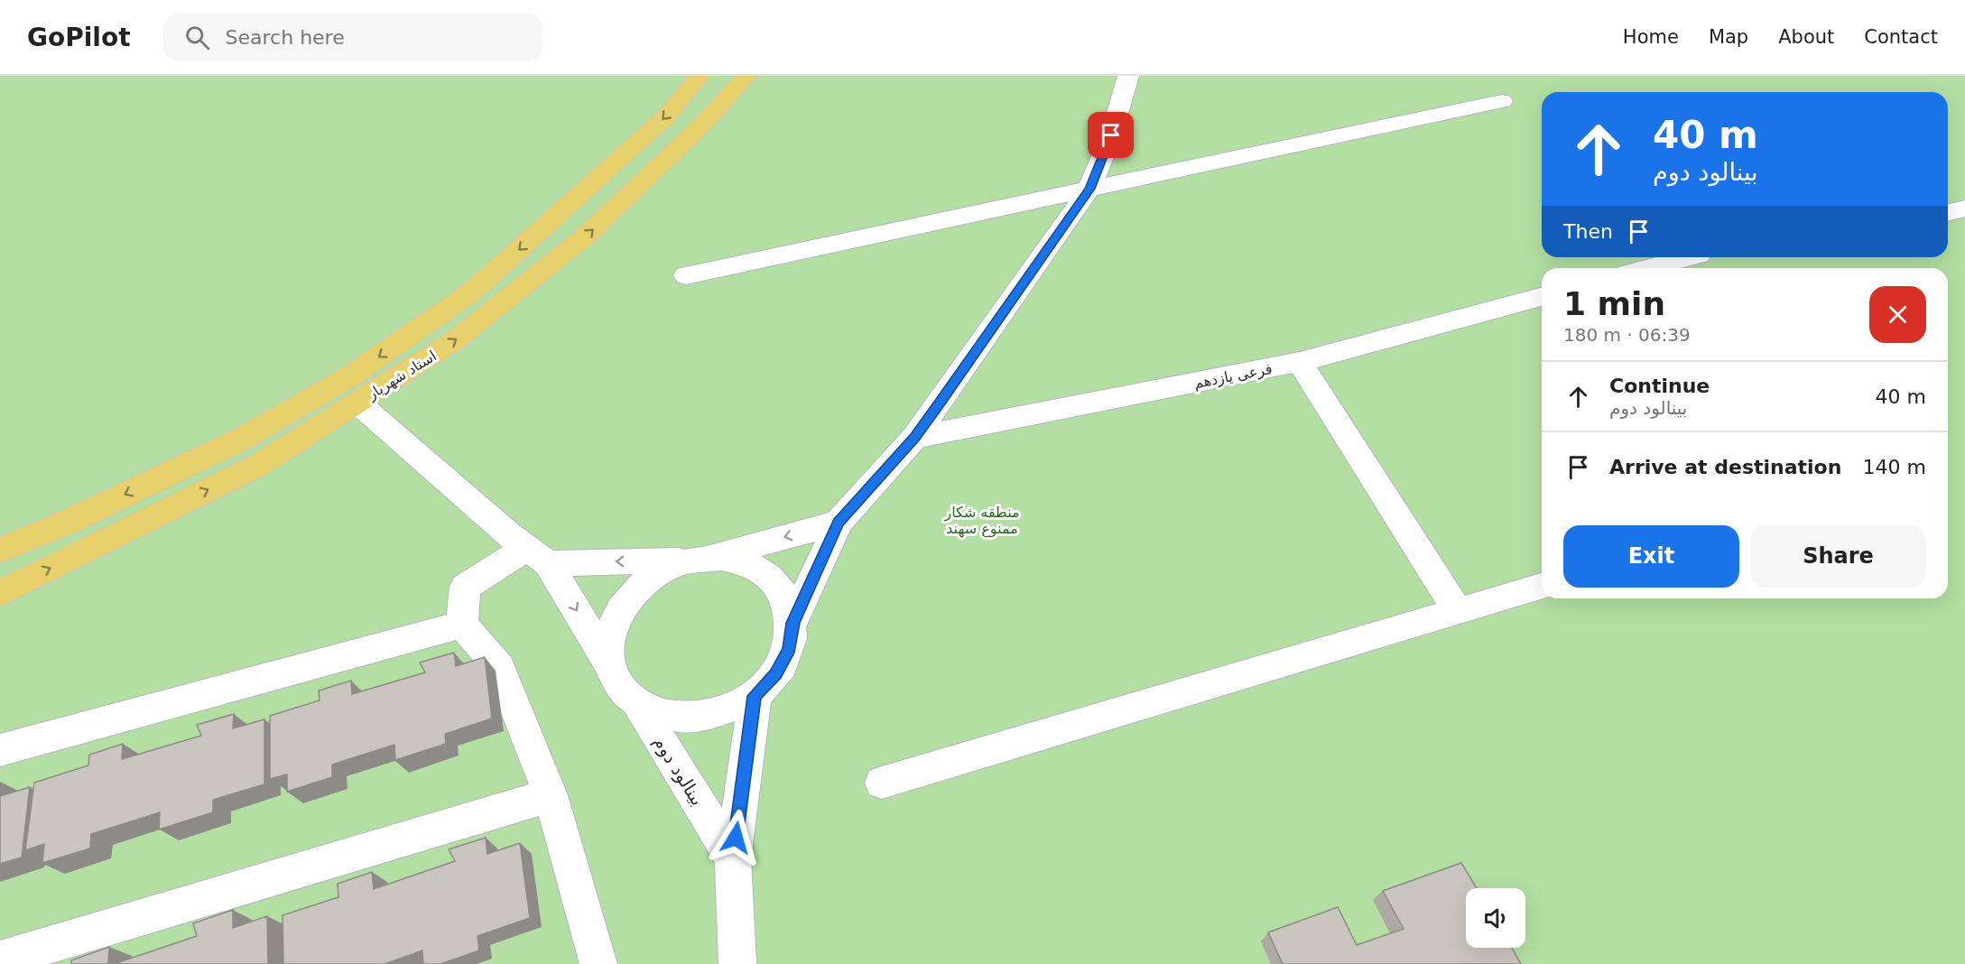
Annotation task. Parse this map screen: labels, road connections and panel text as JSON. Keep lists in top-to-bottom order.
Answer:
{
  "streets": {
    "main road": ["استاد شهریار"],
    "street": ["فرعی یازدهم", "بینالود دوم"]
  },
  "parks": ["منطقه شکار ممنوع سهند"],
  "page": {
    "header": "GoPilot",
    "search": "Search here",
    "nav": [
      "Home",
      "Map",
      "About",
      "Contact"
    ],
    "turn": ["40 m", "بینالود دوم"],
    "then": "Then",
    "heading": ["1 min", "180 m · 06:39"],
    "list": [
      {
        "name": "Continue",
        "note": "بینالود دوم",
        "value": "40 m"
      },
      {
        "name": "Arrive at destination",
        "value": "140 m"
      }
    ],
    "buttons": ["Exit", "Share"]
  }
}
